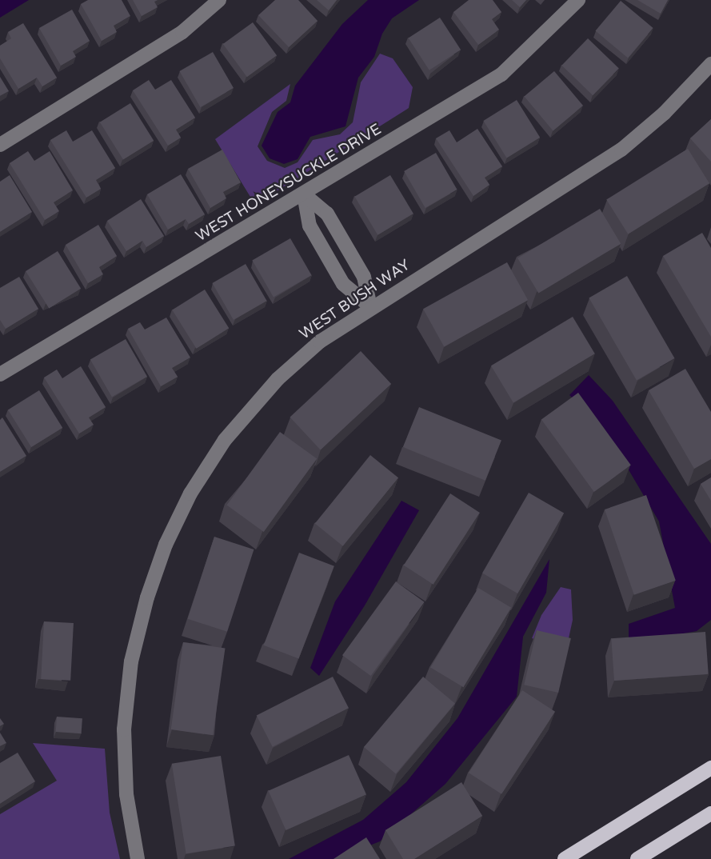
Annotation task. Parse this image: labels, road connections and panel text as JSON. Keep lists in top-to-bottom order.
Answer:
{
  "streets": {
    "street": ["WEST HONEYSUCKLE DRIVE", "WEST BUSH WAY"]
  }
}
